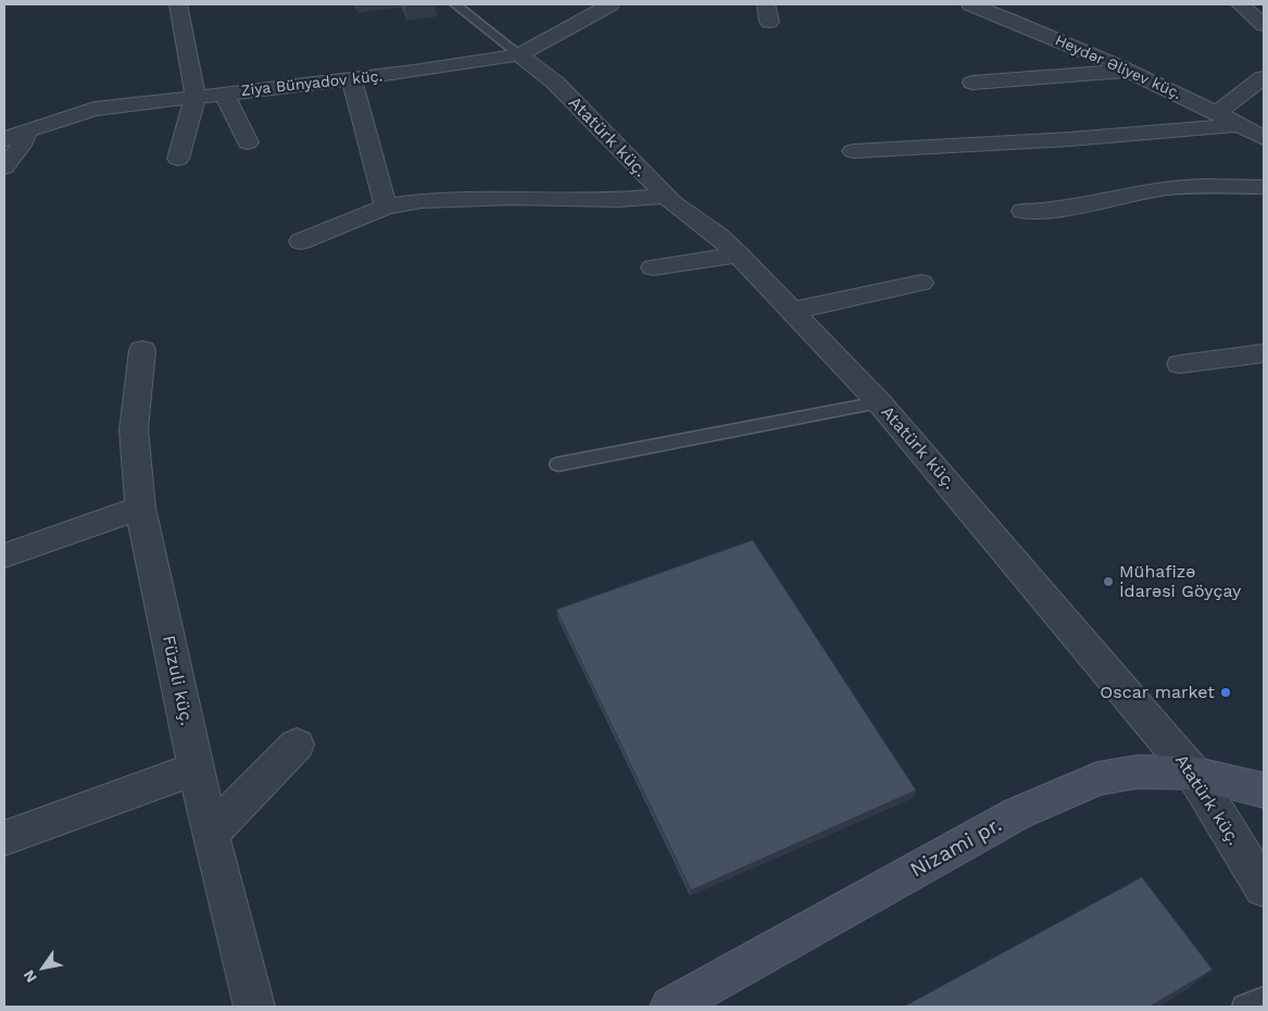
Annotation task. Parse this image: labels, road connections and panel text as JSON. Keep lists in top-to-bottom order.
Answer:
{
  "streets": {
    "street": [
      "Heydər Əliyev küç.",
      "Ziya Bünyadov küç.",
      "Atatürk küç.",
      "Füzuli küç.",
      "Nizami pr."
    ]
  },
  "crossings": [
    ["Ziya Bünyadov küç.", "Atatürk küç."],
    ["Atatürk küç.", "Nizami pr."]
  ],
  "places": ["Mühafizə İdarəsi Göyçay", "Oscar market"],
  "north": "bottom left"
}
